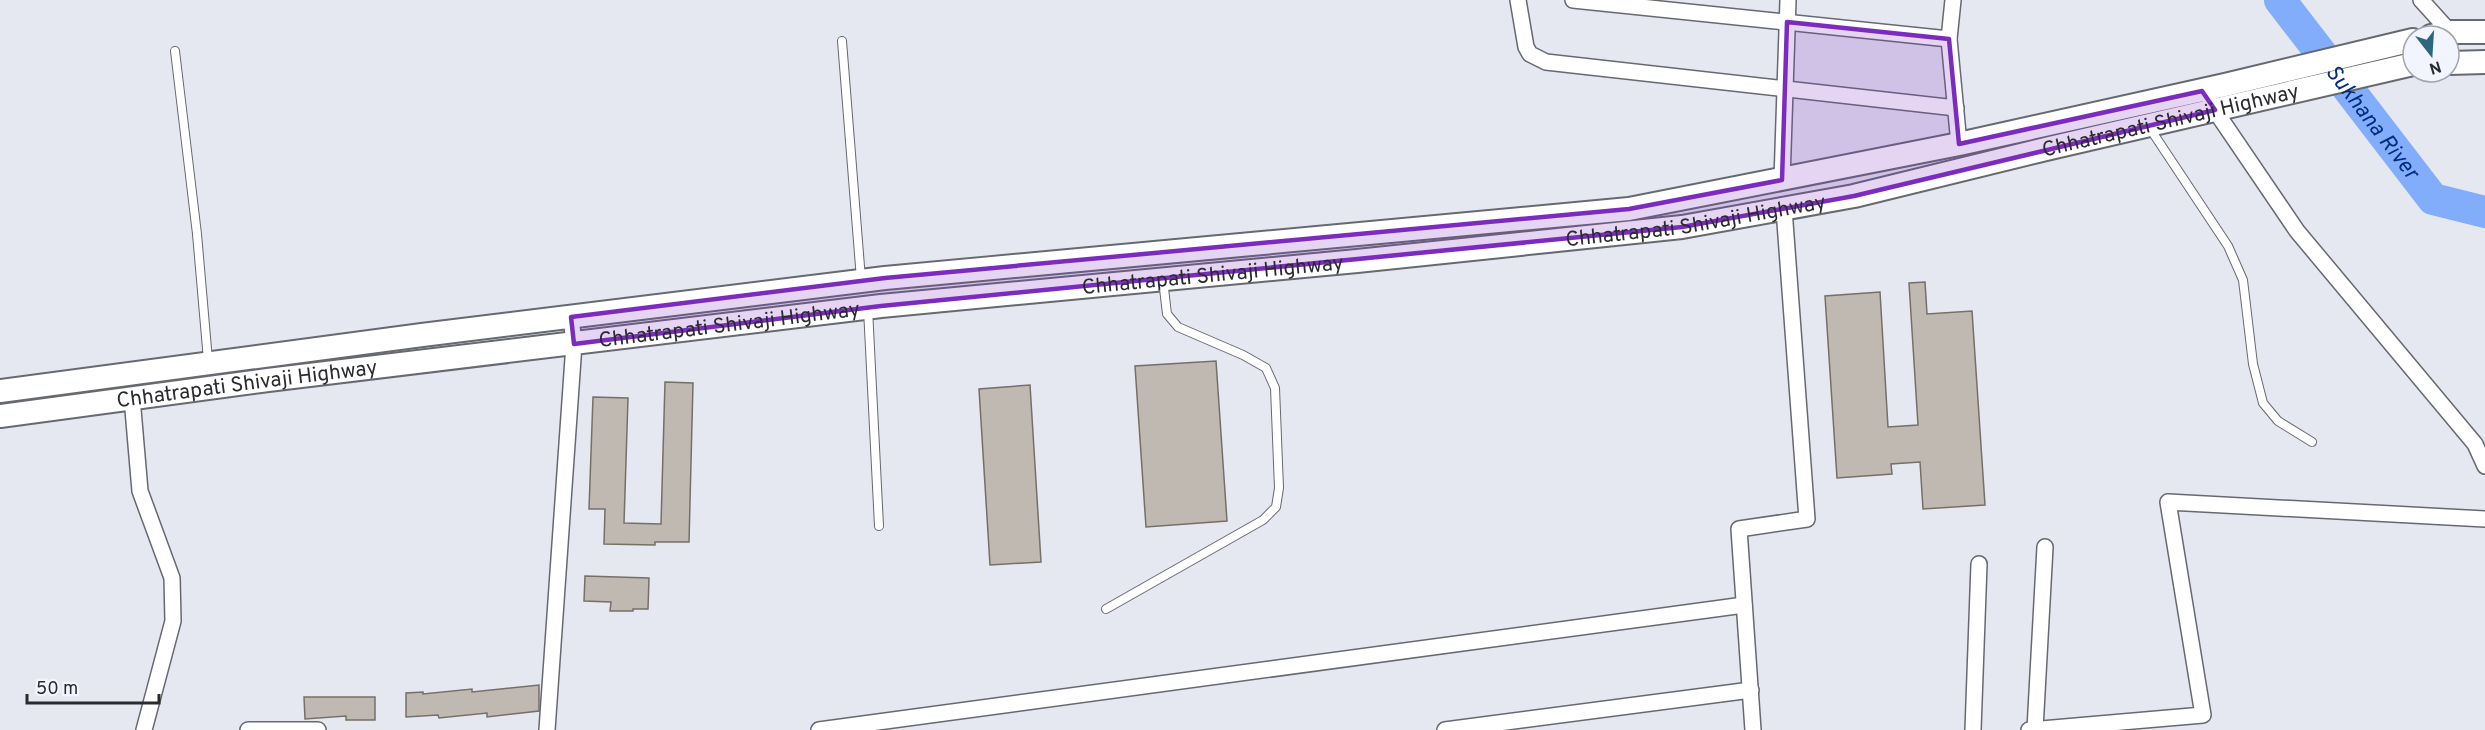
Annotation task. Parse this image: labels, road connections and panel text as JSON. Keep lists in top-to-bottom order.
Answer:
{
  "streets": {
    "main road": ["Chhatrapati Shivaji Highway"]
  },
  "water": ["Sukhana River"],
  "scale_bar": "50 m",
  "north": "bottom"
}
